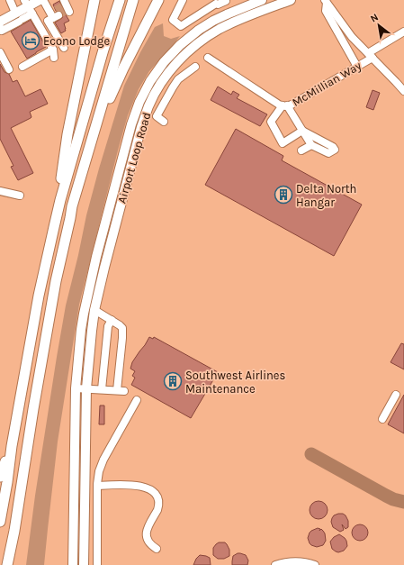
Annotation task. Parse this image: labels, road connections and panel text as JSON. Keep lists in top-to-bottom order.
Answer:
{
  "streets": {
    "main road": ["Airport Loop Road"],
    "street": ["McMillian Way"]
  },
  "places": {
    "hotel": ["Econo Lodge"],
    "building": ["Delta North Hangar", "Southwest Airlines Maintenance"]
  },
  "north": "top left"
}
